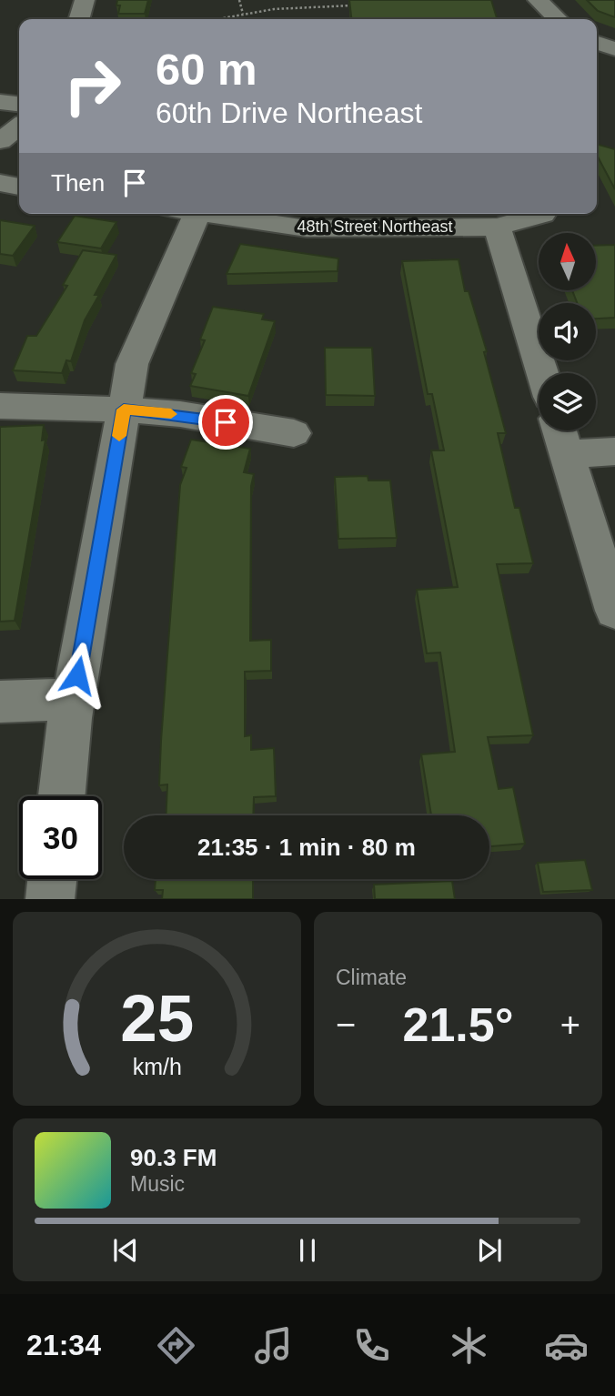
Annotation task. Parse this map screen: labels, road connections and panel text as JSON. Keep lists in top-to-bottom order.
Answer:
{
  "streets": {
    "street": ["48th Street Northeast"]
  },
  "north": "top",
  "page": {
    "turn": ["60 m", "60th Drive Northeast"],
    "then": "Then",
    "limit": "30",
    "trip": "21:35 · 1 min · 80 m",
    "tile": "Climate",
    "heat": ["−", "21.5°", "+"],
    "song": ["90.3 FM", "Music"],
    "tabs": "21:34",
    "gauge": ["25", "km/h"]
  }
}
